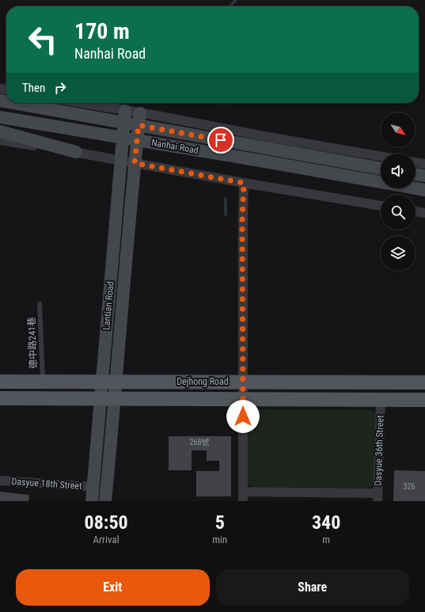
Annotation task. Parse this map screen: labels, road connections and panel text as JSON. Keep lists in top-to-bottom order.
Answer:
{
  "streets": {
    "main road": ["Dejhong Road"],
    "street": [
      "Nanhai Road",
      "Lantian Road",
      "Dasyue 36th Street",
      "Dasyue 18th Street"
    ],
    "lane": ["德中路241巷"]
  },
  "crossings": [
    ["Nanhai Road", "Lantian Road"],
    ["Lantian Road", "Dejhong Road"],
    ["Lantian Road", "Dasyue 18th Street"],
    ["德中路241巷", "Dejhong Road"],
    ["Dejhong Road", "Dasyue 36th Street"]
  ],
  "house_numbers": ["268號", "326"],
  "north": "bottom right",
  "page": {
    "turn": ["170 m", "Nanhai Road"],
    "then": "Then",
    "eta": [
      "08:50",
      "Arrival",
      "5",
      "min",
      "340",
      "m"
    ],
    "buttons": ["Exit", "Share"]
  }
}
